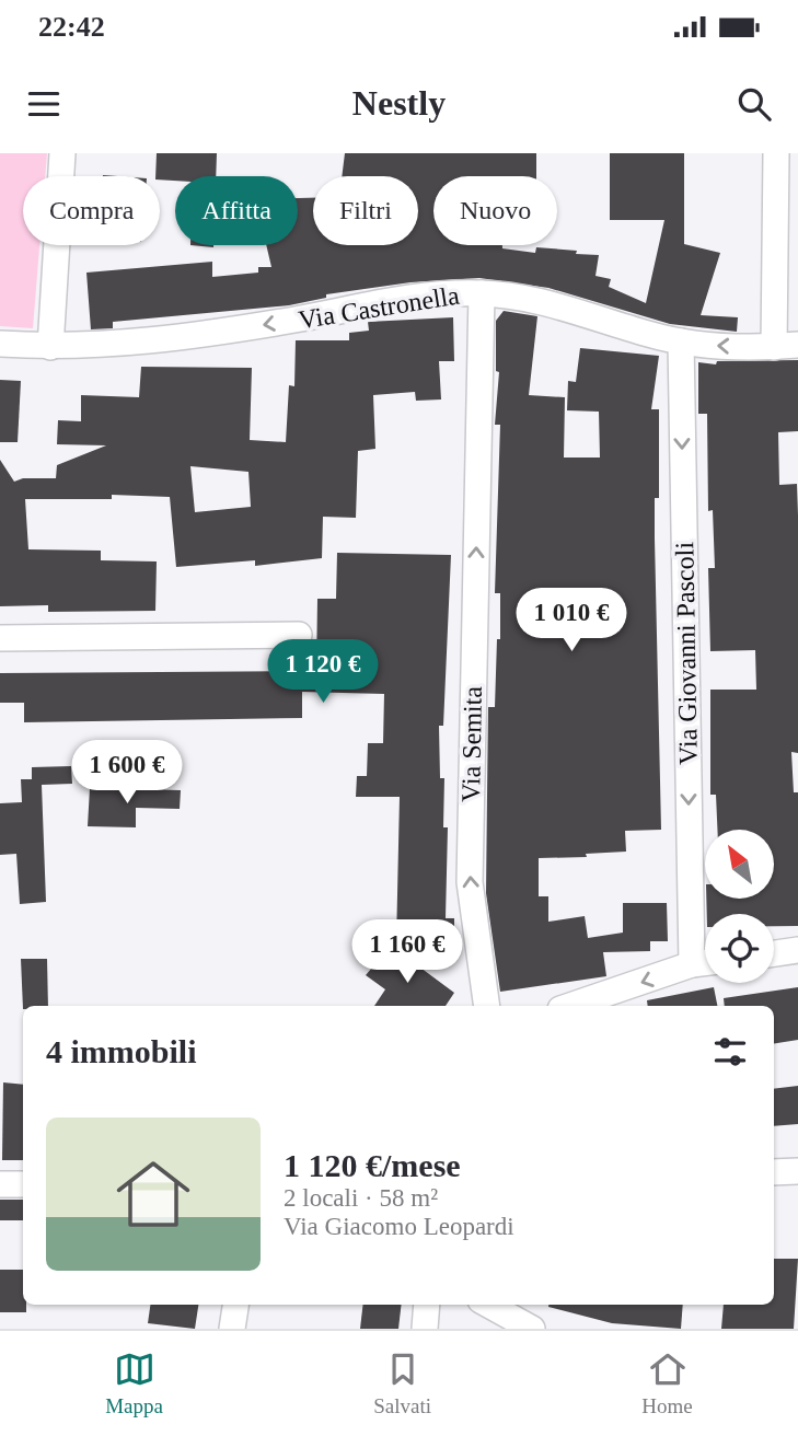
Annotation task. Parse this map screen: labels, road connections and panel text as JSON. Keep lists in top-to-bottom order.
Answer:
{
  "streets": {
    "street": ["Via Castronella", "Via Giovanni Pascoli", "Via Semita"]
  },
  "crossings": [
    ["Via Castronella", "Via Giovanni Pascoli"],
    ["Via Castronella", "Via Semita"]
  ],
  "one_way": ["Via Castronella", "Via Giovanni Pascoli", "Via Semita"],
  "north": "top left",
  "page": {
    "status": "22:42",
    "header": "Nestly",
    "chip": [
      "Compra",
      "Affitta",
      "Filtri",
      "Nuovo"
    ],
    "price": [
      "1 010 €",
      "1 120 €",
      "1 600 €",
      "1 160 €"
    ],
    "heading": "4 immobili",
    "list": [
      {
        "name": "1 120 €/mese",
        "note": "2 locali · 58 m² · Via Giacomo Leopardi"
      }
    ],
    "tabs": ["Mappa", "Salvati", "Home"]
  }
}
